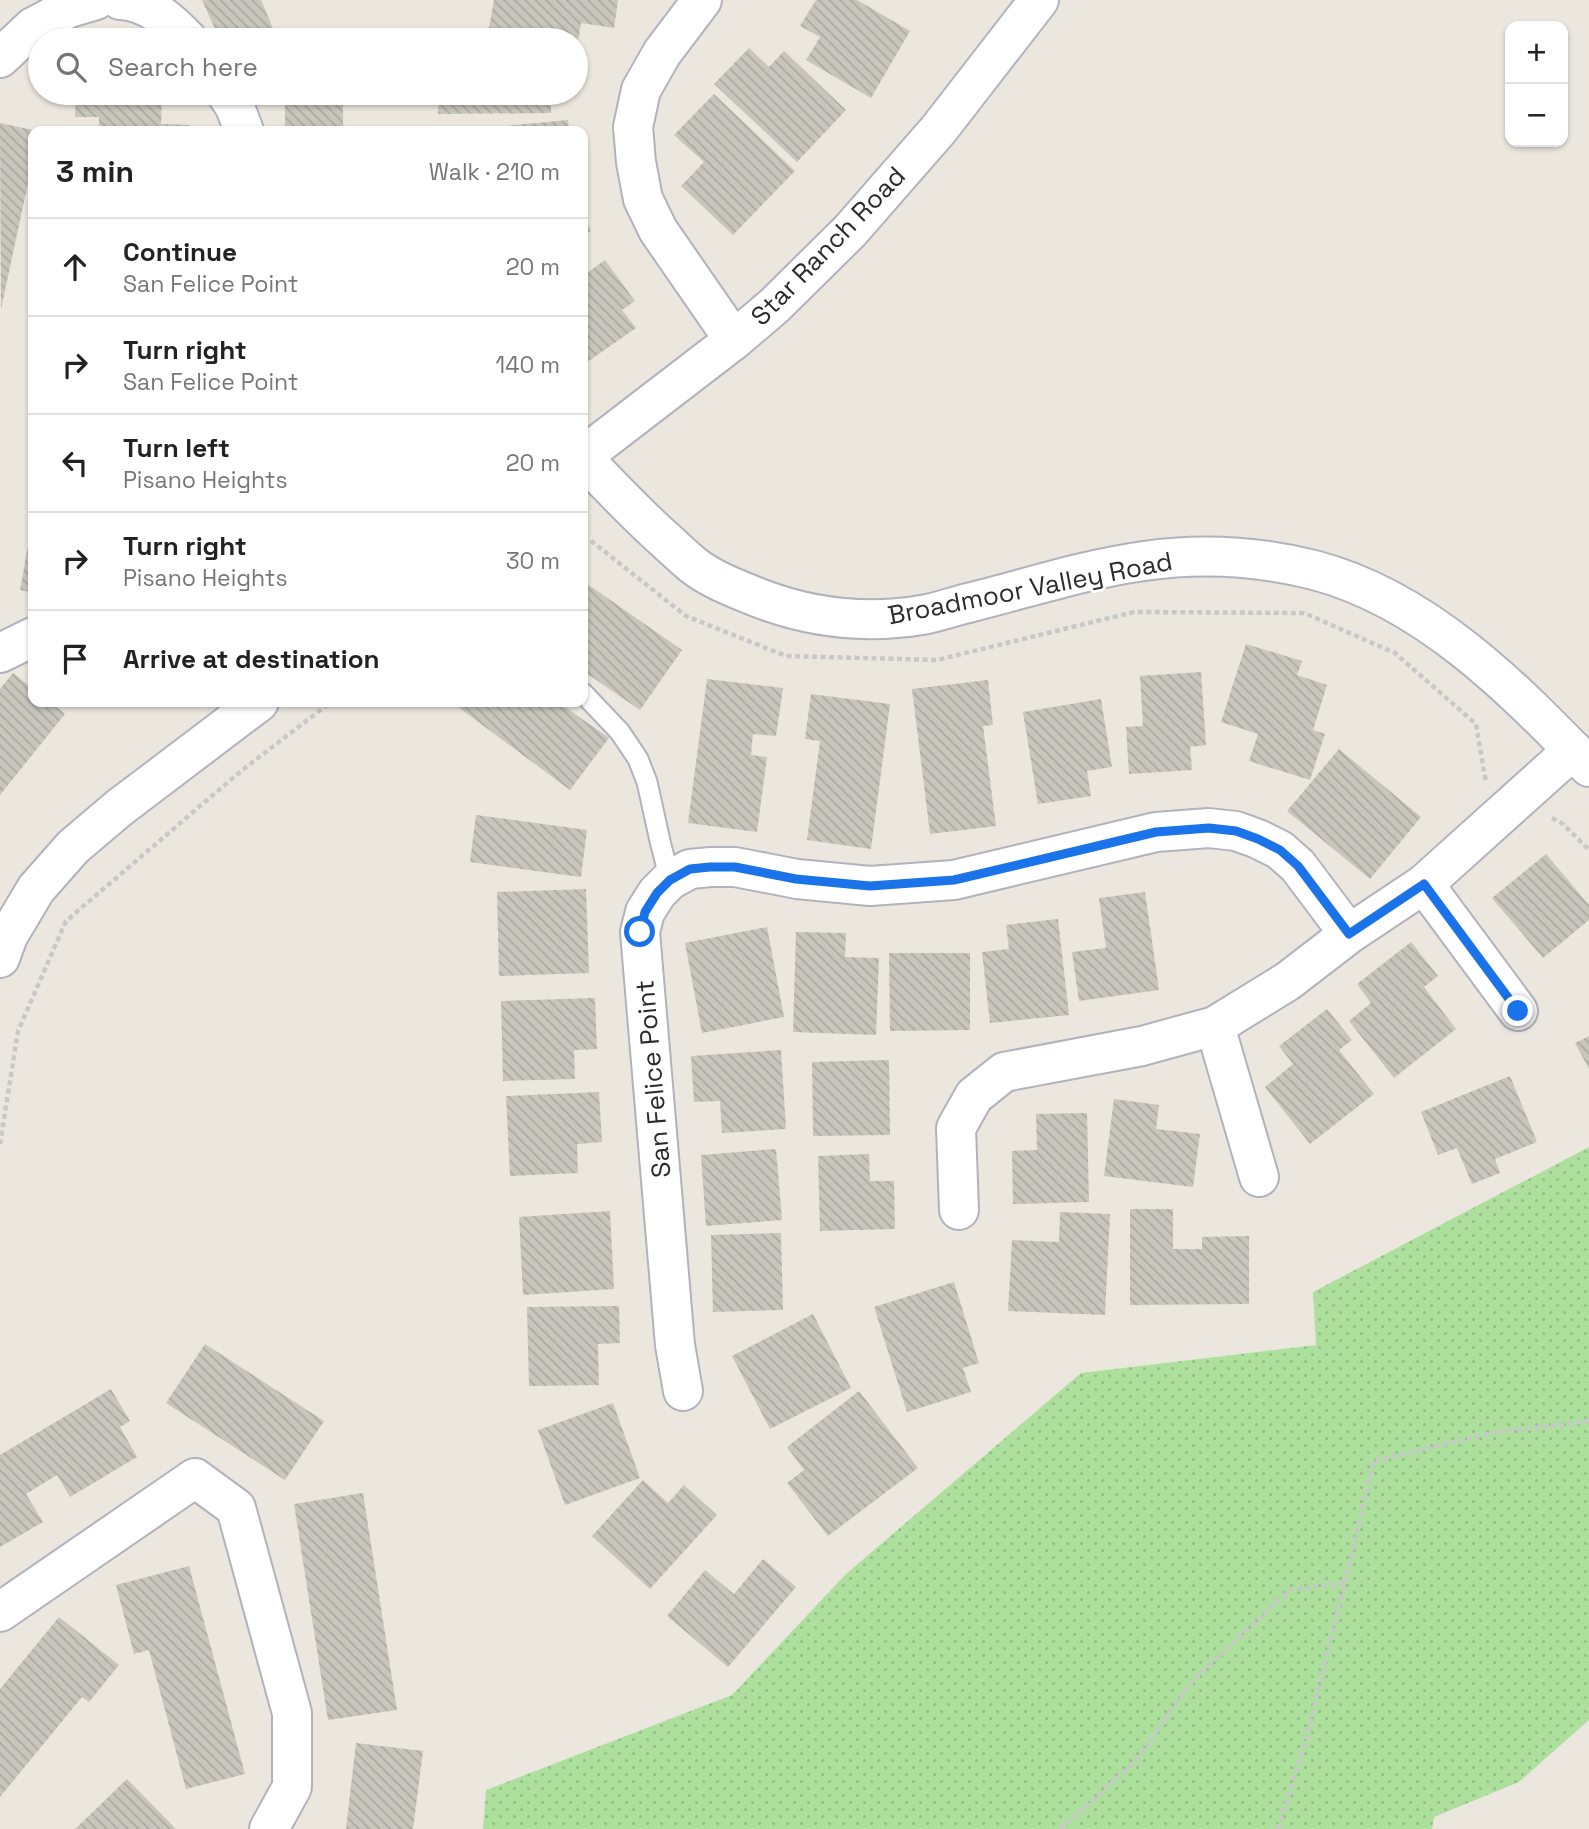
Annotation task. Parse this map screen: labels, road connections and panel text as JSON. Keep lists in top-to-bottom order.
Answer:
{
  "streets": {
    "street": ["Star Ranch Road", "Broadmoor Valley Road", "San Felice Point"]
  },
  "page": {
    "map_buttons": ["+", "−"],
    "search": "Search here",
    "heading": ["3 min", "Walk · 210 m"],
    "list": [
      ["Continue", "San Felice Point", "20 m"],
      ["Turn right", "San Felice Point", "140 m"],
      ["Turn left", "Pisano Heights", "20 m"],
      ["Turn right", "Pisano Heights", "30 m"],
      "Arrive at destination"
    ]
  }
}
